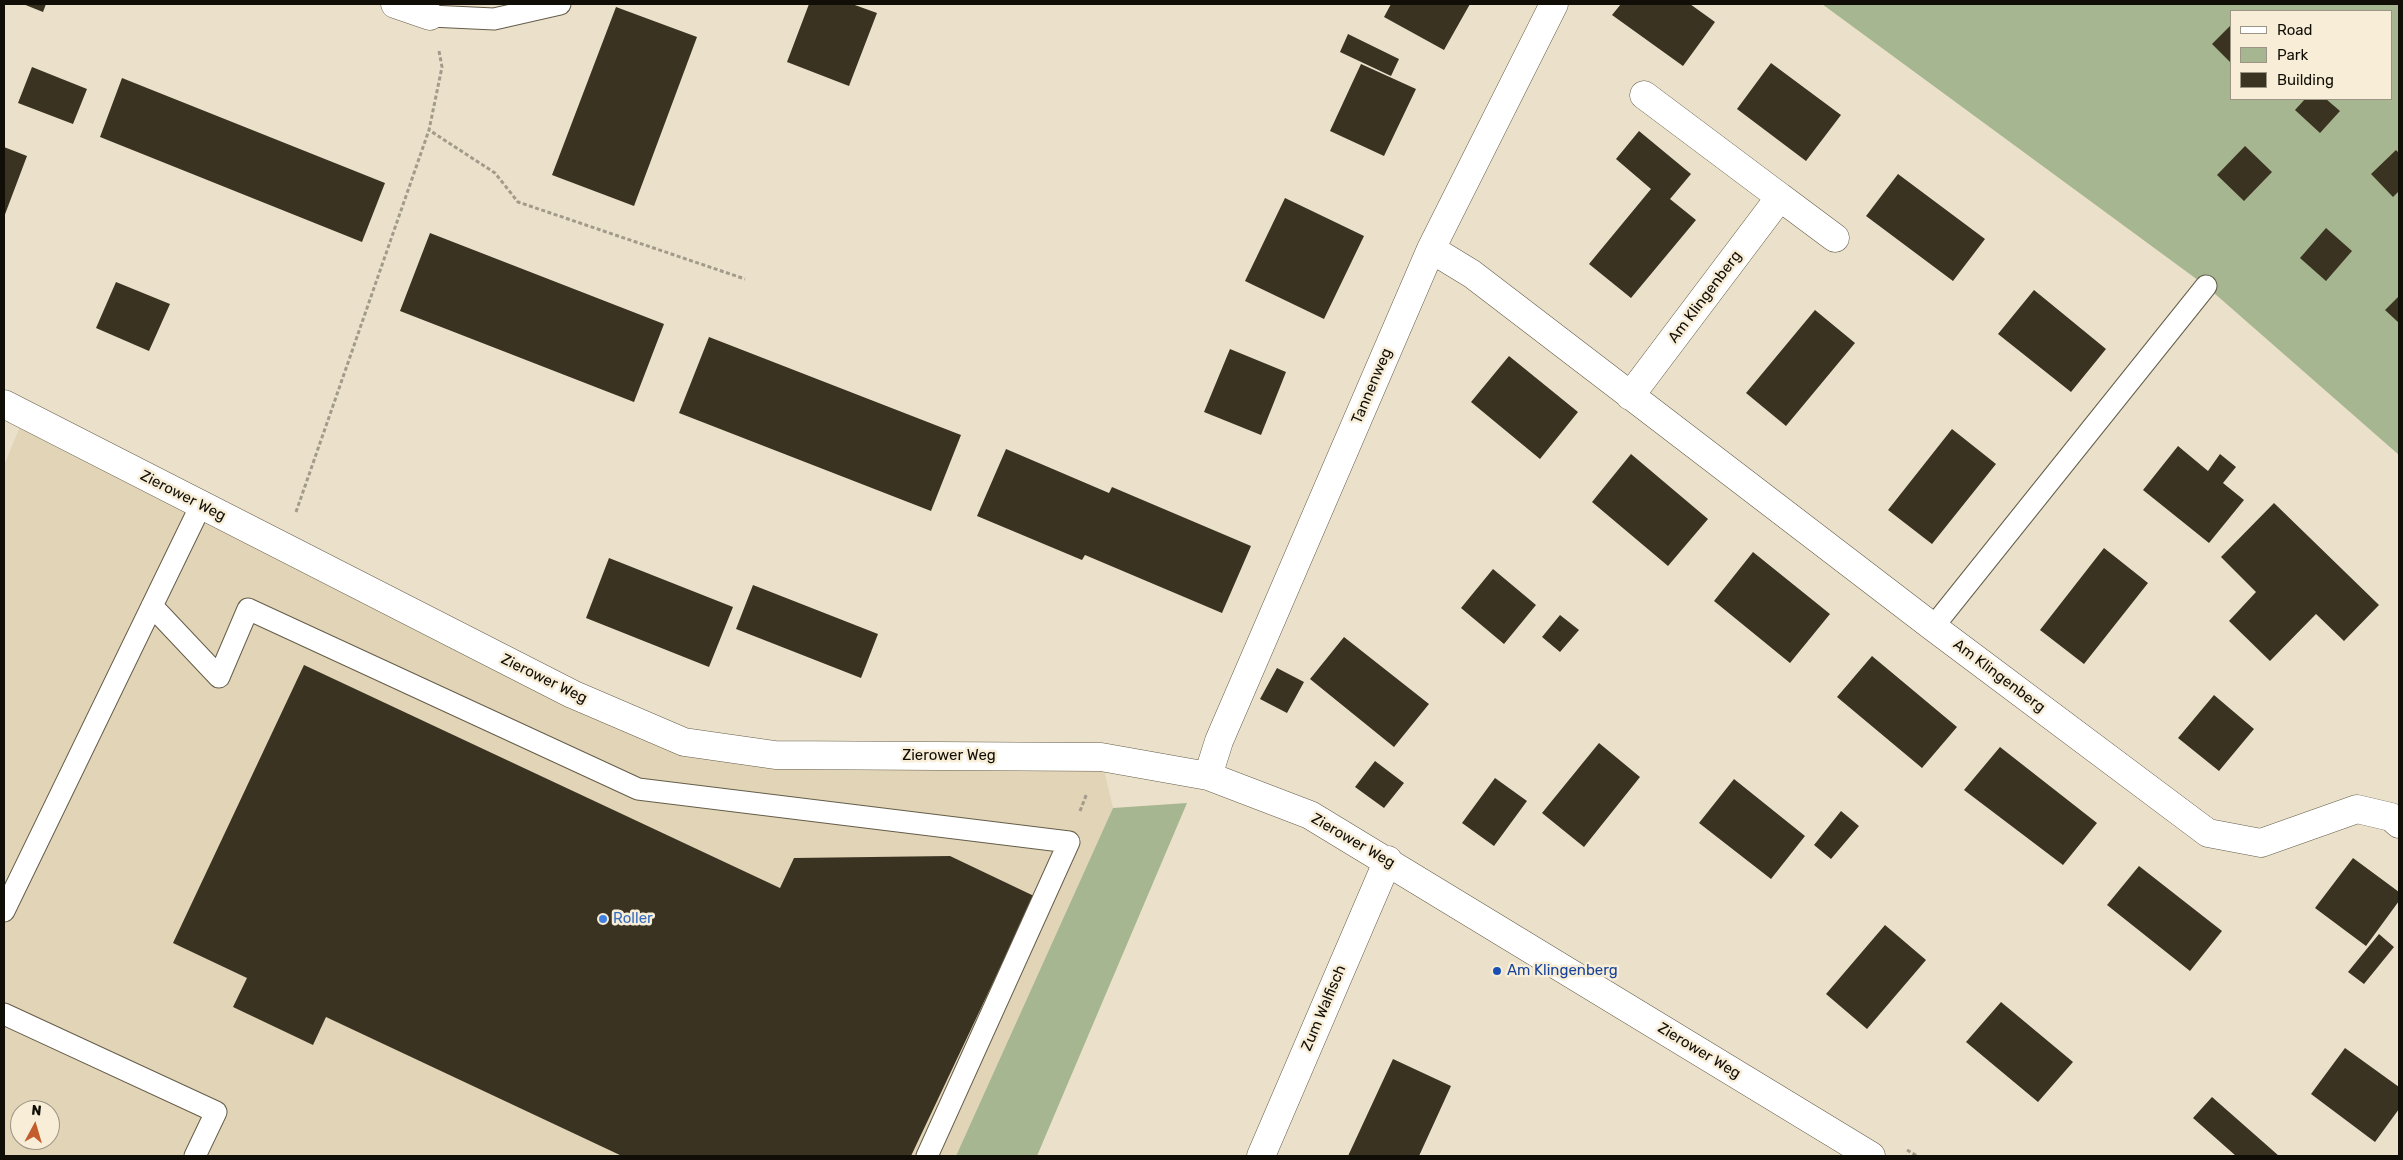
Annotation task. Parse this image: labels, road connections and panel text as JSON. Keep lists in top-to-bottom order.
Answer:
{
  "streets": {
    "street": [
      "Am Klingenberg",
      "Tannenweg",
      "Zierower Weg",
      "Zum Walfisch"
    ]
  },
  "crossings": [
    ["Am Klingenberg", "Tannenweg"],
    ["Tannenweg", "Zierower Weg"],
    ["Zierower Weg", "Zum Walfisch"]
  ],
  "places": ["Roller", "Am Klingenberg"],
  "legend": ["Road", "Park", "Building"],
  "north": "top"
}
